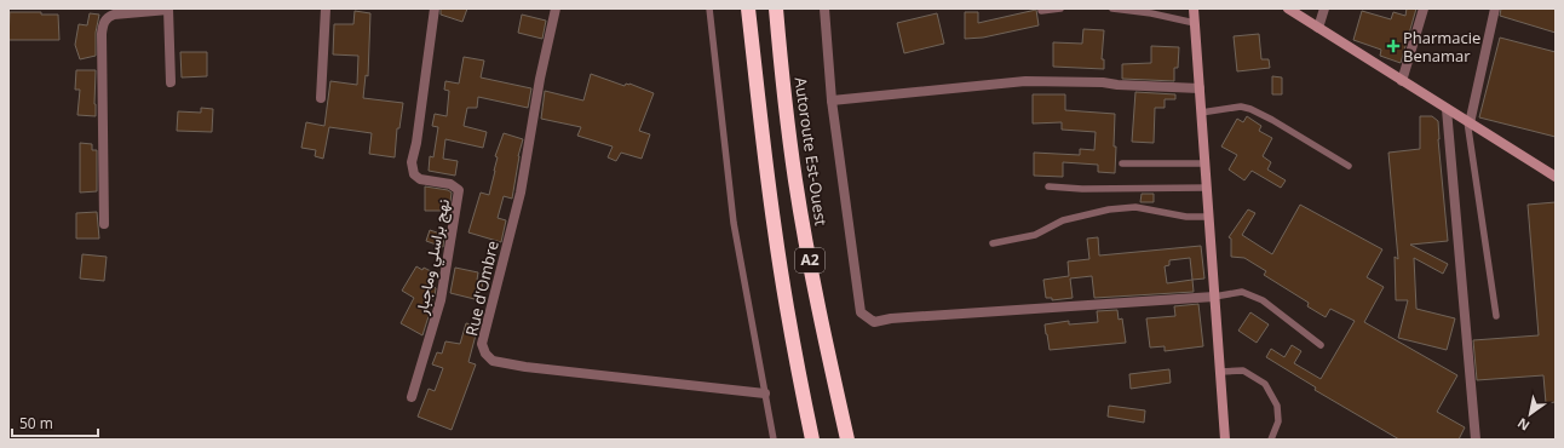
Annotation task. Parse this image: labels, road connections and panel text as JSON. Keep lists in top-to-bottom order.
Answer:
{
  "streets": {
    "highway": ["Autoroute Est-Ouest", "A2"],
    "street": ["نهج براسلي وماجبار", "Rue d'Ombre"]
  },
  "places": {
    "health": ["Pharmacie Benamar"]
  },
  "scale_bar": "50 m",
  "north": "bottom left"
}
